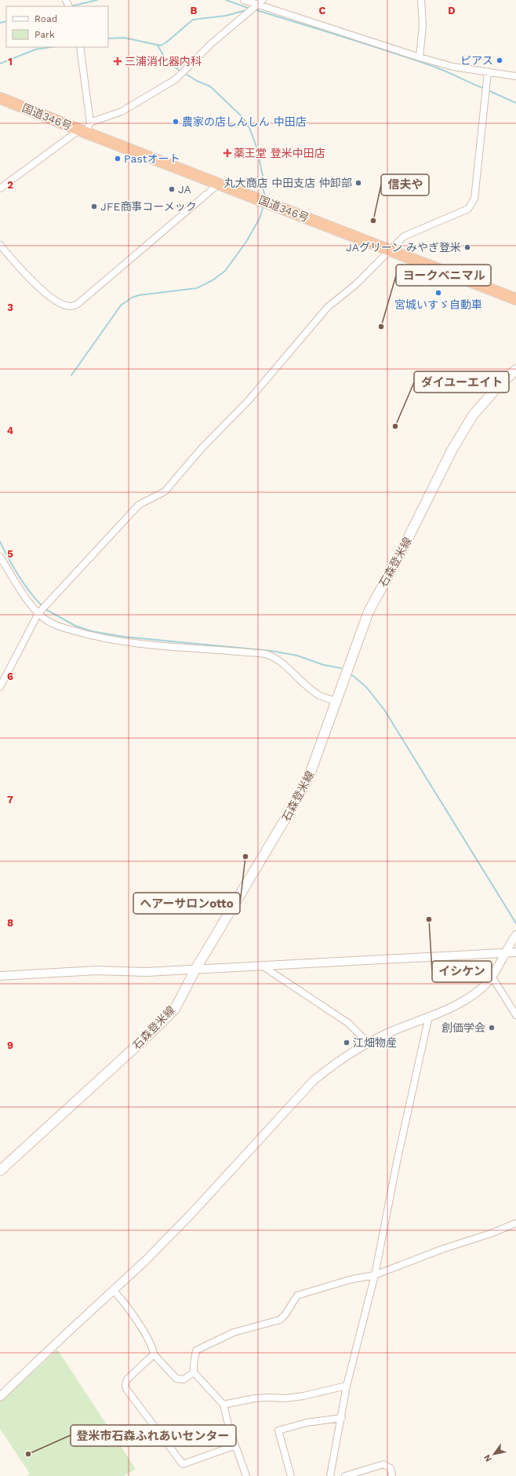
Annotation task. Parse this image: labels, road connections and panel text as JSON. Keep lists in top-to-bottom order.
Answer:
{
  "streets": {
    "highway": ["国道346号"],
    "main road": ["石森登米線"]
  },
  "places": {
    "other": [
      "ピアス",
      "農家の店しんしん 中田店",
      "Pastオート",
      "丸大商店 中田支店 仲卸部",
      "JA",
      "JFE商事コーメック",
      "信夫や",
      "JAグリーン みやぎ登米",
      "宮城いすゞ自動車",
      "ヨークベニマル",
      "ダイユーエイト",
      "ヘアーサロンotto",
      "イシケン",
      "創価学会",
      "江畑物産",
      "登米市石森ふれあいセンター"
    ],
    "health": ["三浦消化器内科", "薬王堂 登米中田店"]
  },
  "legend": ["Road", "Park"],
  "north": "bottom left",
  "grid": {
    "columns": ["B", "C", "D"],
    "rows": [
      "1",
      "2",
      "3",
      "4",
      "5",
      "6",
      "7",
      "8",
      "9"
    ]
  }
}
